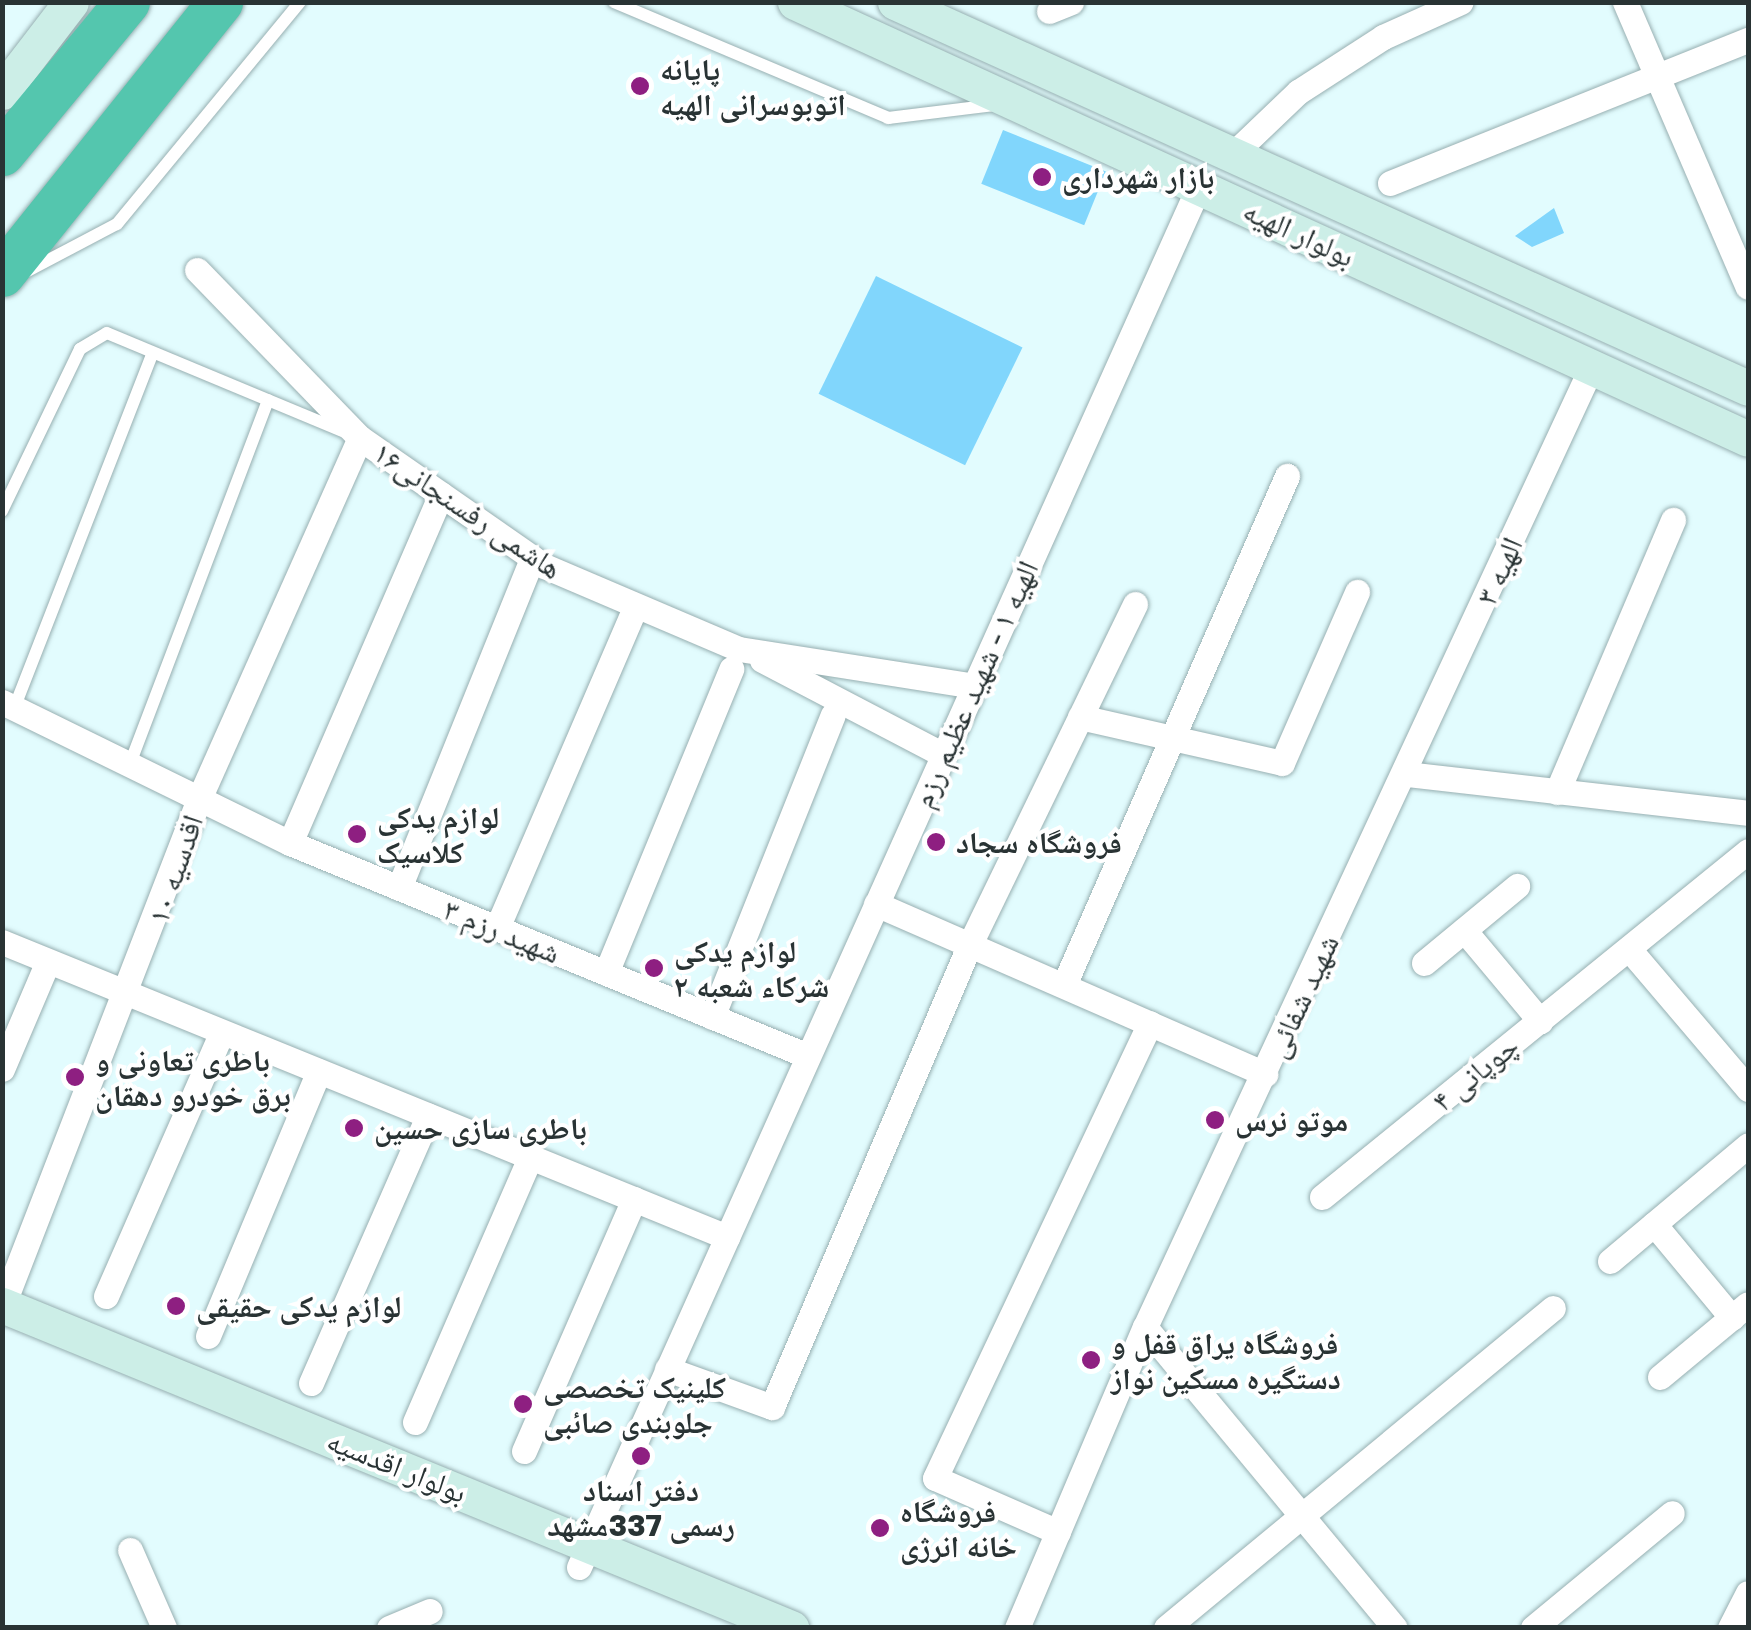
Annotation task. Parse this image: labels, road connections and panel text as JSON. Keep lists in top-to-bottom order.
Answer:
{
  "streets": {
    "main road": ["بولوار الهیه", "بولوار اقدسیه"],
    "street": [
      "هاشمی رفسنجانی۱۶",
      "الهیه ۳",
      "الهیه ۱ - شهید عظیم رزم",
      "اقدسیه ۱۰",
      "شهید رزم ۳",
      "شهید شفائی",
      "چوپانی ۴"
    ]
  },
  "crossings": [
    ["بولوار الهیه", "الهیه ۳"],
    ["بولوار الهیه", "الهیه ۱ - شهید عظیم رزم"],
    ["هاشمی رفسنجانی۱۶", "الهیه ۱ - شهید عظیم رزم"],
    ["هاشمی رفسنجانی۱۶", "اقدسیه ۱۰"],
    ["الهیه ۳", "شهید شفائی"],
    ["الهیه ۱ - شهید عظیم رزم", "شهید رزم ۳"],
    ["الهیه ۱ - شهید عظیم رزم", "بولوار اقدسیه"],
    ["اقدسیه ۱۰", "شهید رزم ۳"],
    ["اقدسیه ۱۰", "بولوار اقدسیه"]
  ],
  "places": [
    "پایانه اتوبوسرانی الهیه",
    "بازار شهرداری",
    "لوازم یدکی کلاسیک",
    "فروشگاه سجاد",
    "لوازم یدکی شرکاء شعبه ۲",
    "باطری تعاونی و برق خودرو دهقان",
    "موتو نرس",
    "باطری سازی حسین",
    "لوازم یدکی حقیقی",
    "فروشگاه یراق قفل و دستگیره مسکین نواز",
    "کلینیک تخصصی جلوبندی صائبی",
    "دفتر اسناد رسمی 337مشهد",
    "فروشگاه خانه انرژی"
  ]
}
